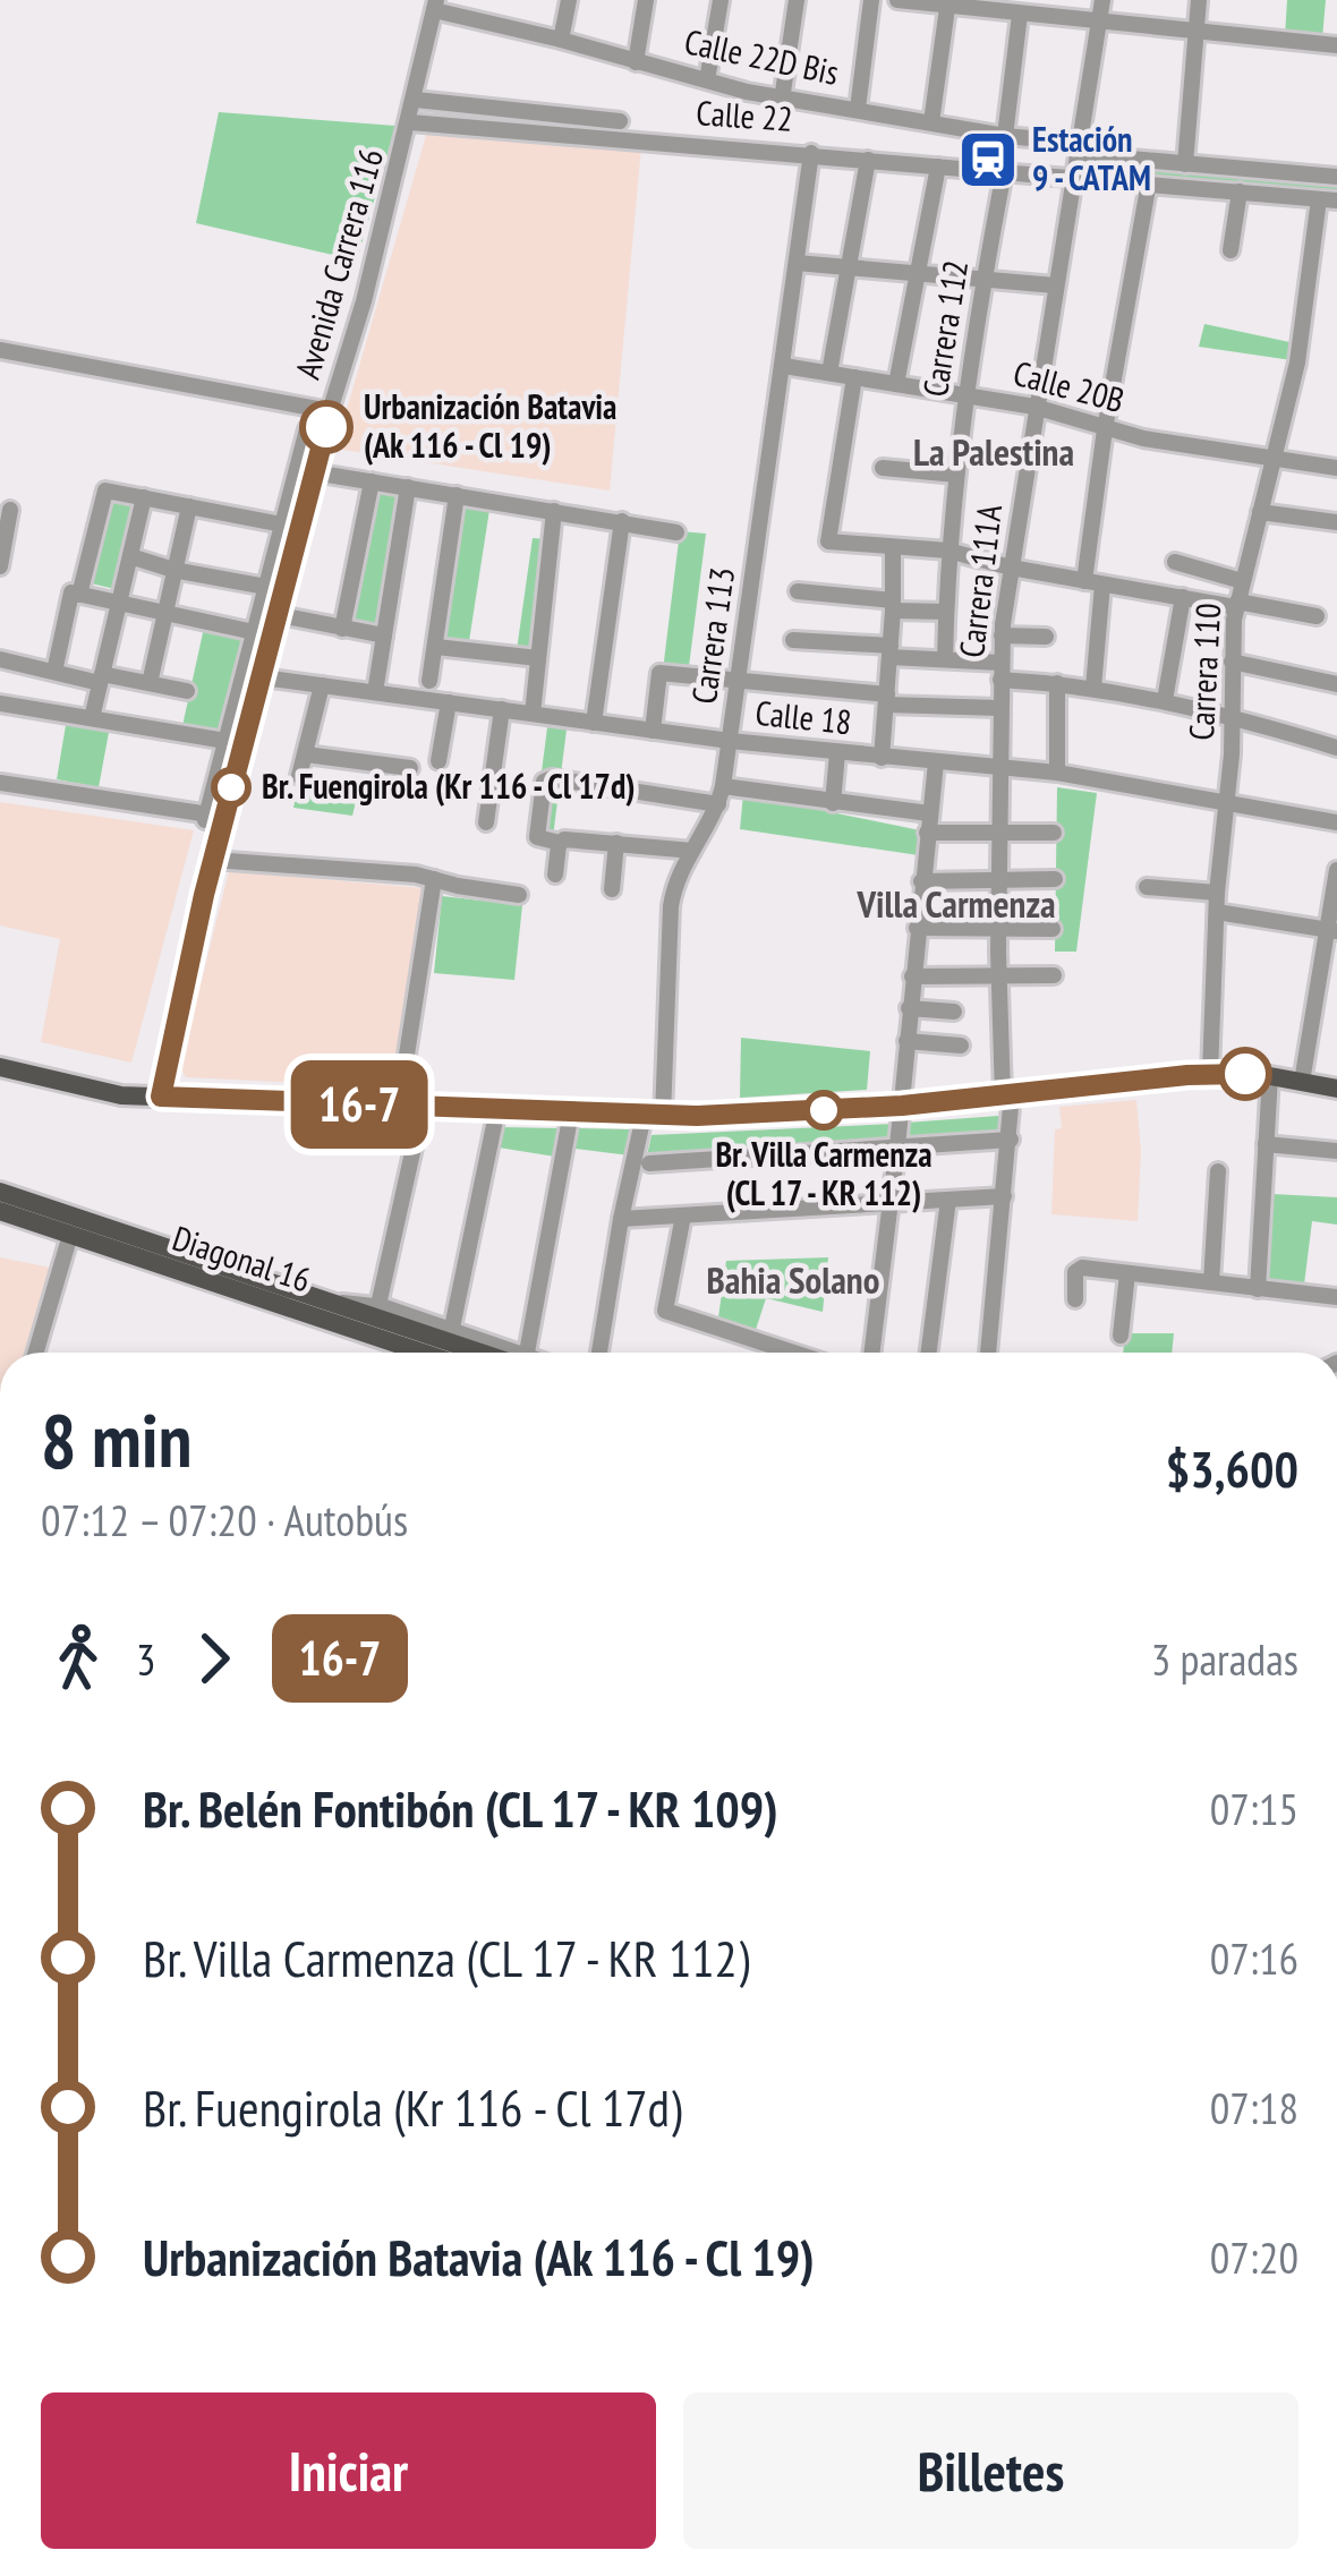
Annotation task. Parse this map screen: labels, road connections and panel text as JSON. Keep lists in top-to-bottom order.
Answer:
{
  "streets": {
    "main road": ["Diagonal 16"],
    "street": [
      "Calle 22D Bis",
      "Calle 22",
      "Avenida Carrera 116",
      "Carrera 112",
      "Calle 20B",
      "Carrera 111A",
      "Carrera 113",
      "Carrera 110",
      "Calle 18"
    ]
  },
  "crossings": [
    ["Calle 22D Bis", "Avenida Carrera 116"],
    ["Calle 22D Bis", "Carrera 111A"],
    ["Calle 22", "Avenida Carrera 116"],
    ["Calle 22", "Carrera 112"],
    ["Calle 22", "Carrera 111A"],
    ["Calle 22", "Carrera 113"],
    ["Calle 22", "Carrera 110"],
    ["Avenida Carrera 116", "Calle 18"],
    ["Carrera 112", "Calle 20B"],
    ["Calle 20B", "Carrera 111A"],
    ["Calle 20B", "Carrera 113"],
    ["Calle 20B", "Carrera 110"],
    ["Carrera 111A", "Calle 18"],
    ["Carrera 113", "Calle 18"],
    ["Carrera 110", "Calle 18"]
  ],
  "districts": ["La Palestina", "Villa Carmenza", "Bahia Solano"],
  "places": {
    "station": ["Estación 9 - CATAM"],
    "other": ["Urbanización Batavia (Ak 116 - Cl 19)", "Br. Fuengirola (Kr 116 - Cl 17d)", "Br. Villa Carmenza (CL 17 - KR 112)"]
  },
  "lines": ["bus line 16-7"],
  "page": {
    "on_map": "16-7",
    "heading": ["8 min", "07:12 – 07:20 · Autobús", "$3,600"],
    "legs": ["3", "16-7", "3 paradas"],
    "list": [
      {
        "name": "Br. Belén Fontibón (CL 17 - KR 109)",
        "value": "07:15"
      },
      {
        "name": "Br. Villa Carmenza (CL 17 - KR 112)",
        "value": "07:16"
      },
      {
        "name": "Br. Fuengirola (Kr 116 - Cl 17d)",
        "value": "07:18"
      },
      {
        "name": "Urbanización Batavia (Ak 116 - Cl 19)",
        "value": "07:20"
      }
    ],
    "buttons": ["Iniciar", "Billetes"]
  }
}
